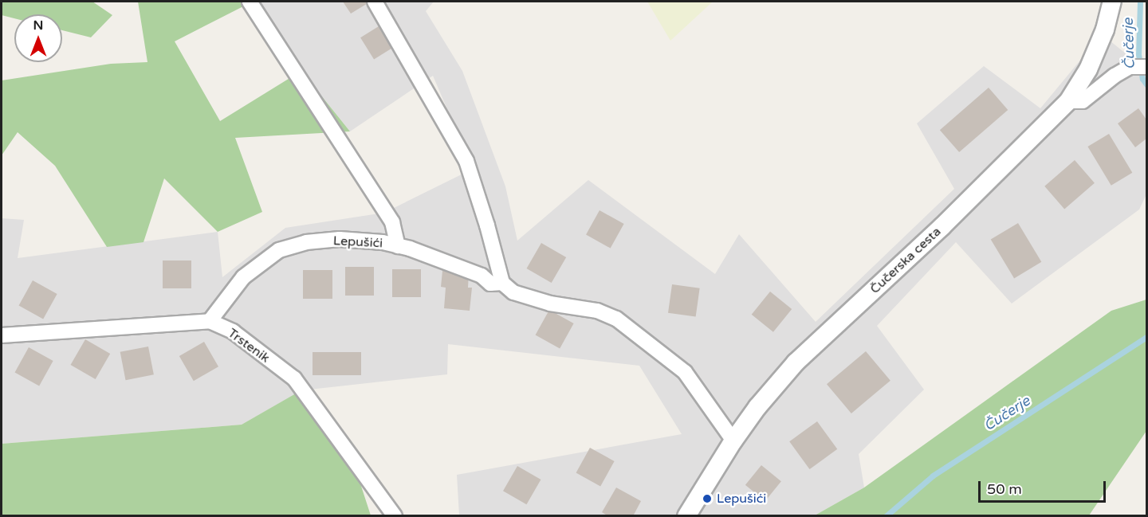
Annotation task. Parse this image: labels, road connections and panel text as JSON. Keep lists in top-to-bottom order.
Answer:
{
  "streets": {
    "street": ["Lepušići", "Čučerska cesta", "Trstenik"]
  },
  "crossings": [
    ["Lepušići", "Čučerska cesta"],
    ["Lepušići", "Trstenik"]
  ],
  "water": ["Čučerje"],
  "places": ["Lepušići"],
  "scale_bar": "50 m",
  "north": "top"
}
